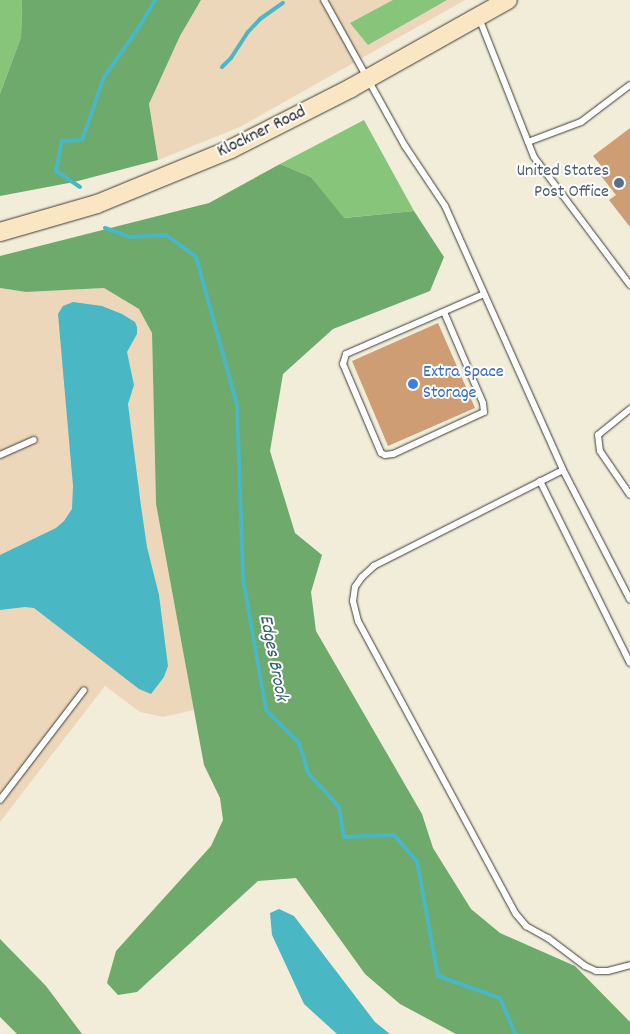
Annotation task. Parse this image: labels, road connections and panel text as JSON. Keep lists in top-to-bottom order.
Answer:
{
  "streets": {
    "main road": ["Klockner Road"]
  },
  "water": ["Edges Brook"],
  "places": ["United States Post Office", "Extra Space Storage"]
}
